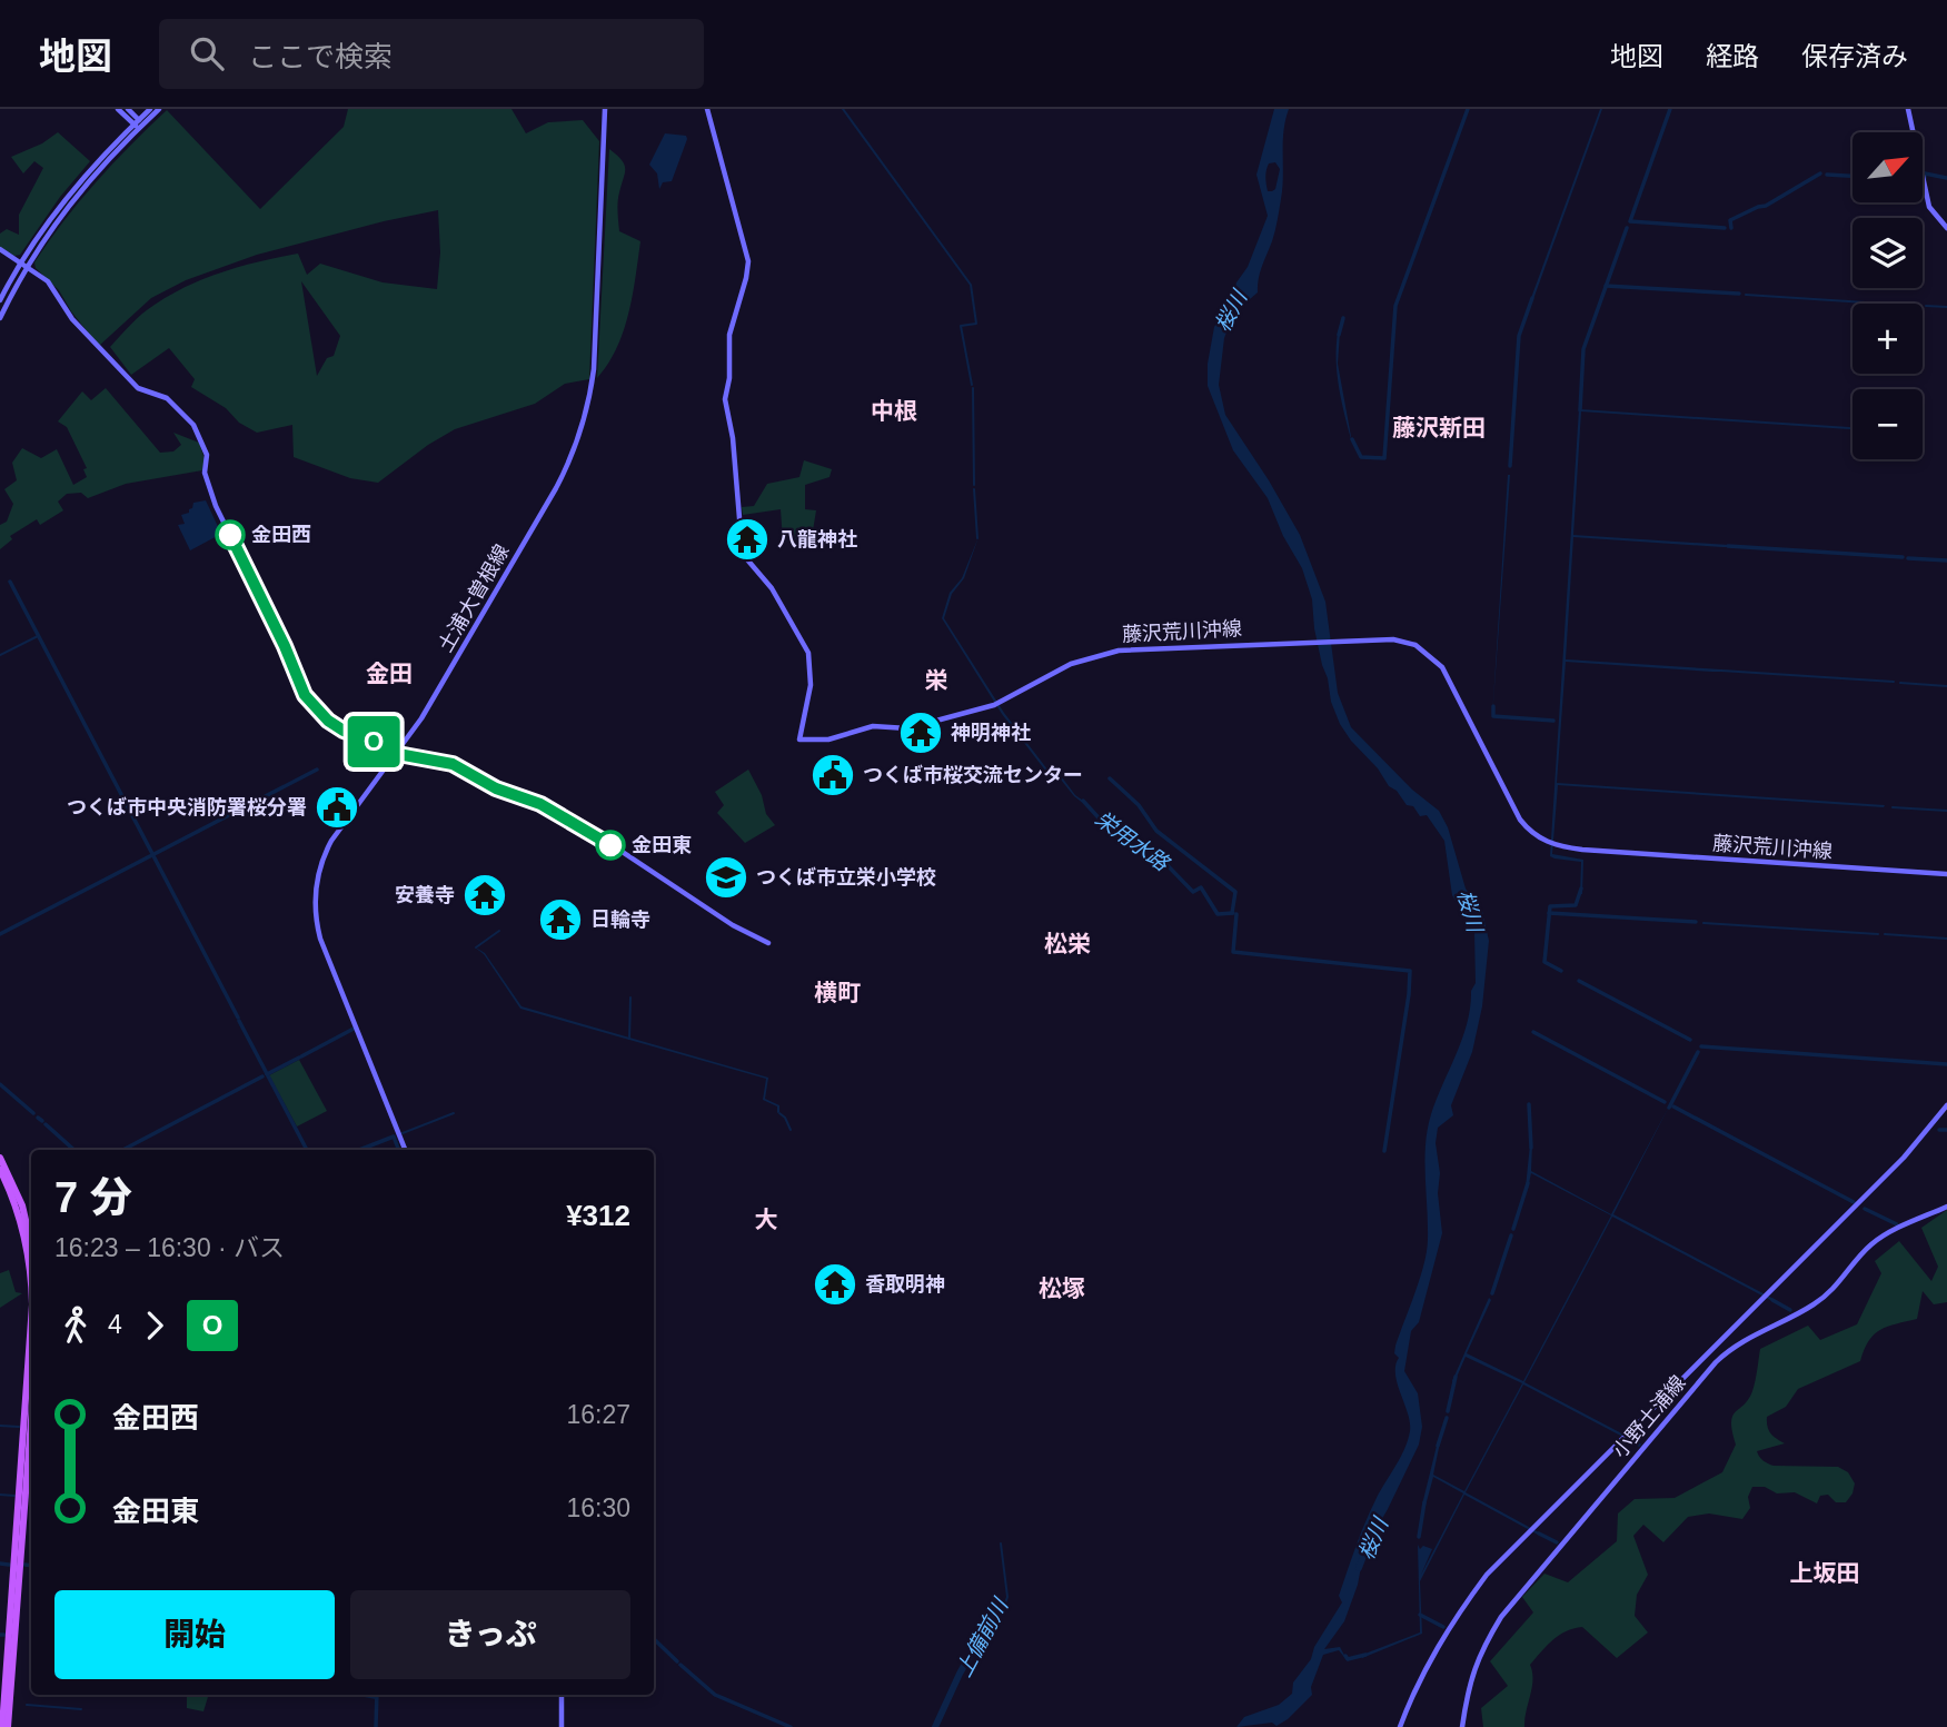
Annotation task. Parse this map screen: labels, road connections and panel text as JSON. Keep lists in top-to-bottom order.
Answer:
{
  "streets": {
    "main road": ["土浦大曽根線", "藤沢荒川沖線", "小野土浦線"]
  },
  "districts": [
    "中根",
    "藤沢新田",
    "金田",
    "栄",
    "松栄",
    "横町",
    "大",
    "松塚",
    "上坂田"
  ],
  "water": ["桜川", "栄用水路", "上備前川"],
  "places": {
    "other": ["金田西", "金田東"],
    "temple": [
      "八龍神社",
      "神明神社",
      "安養寺",
      "日輪寺",
      "香取明神"
    ],
    "public building": ["つくば市桜交流センター", "つくば市中央消防署桜分署"],
    "school or university": ["つくば市立栄小学校"]
  },
  "lines": ["bus line O"],
  "north": "top right",
  "page": {
    "header": "地図",
    "search": "ここで検索",
    "nav": ["地図", "経路", "保存済み"],
    "on_map": "O",
    "map_buttons": ["+", "−"],
    "heading": ["7 分", "16:23 – 16:30 · バス", "¥312"],
    "legs": ["4", "O"],
    "list": [
      {
        "name": "金田西",
        "value": "16:27"
      },
      {
        "name": "金田東",
        "value": "16:30"
      }
    ],
    "buttons": ["開始", "きっぷ"]
  }
}
